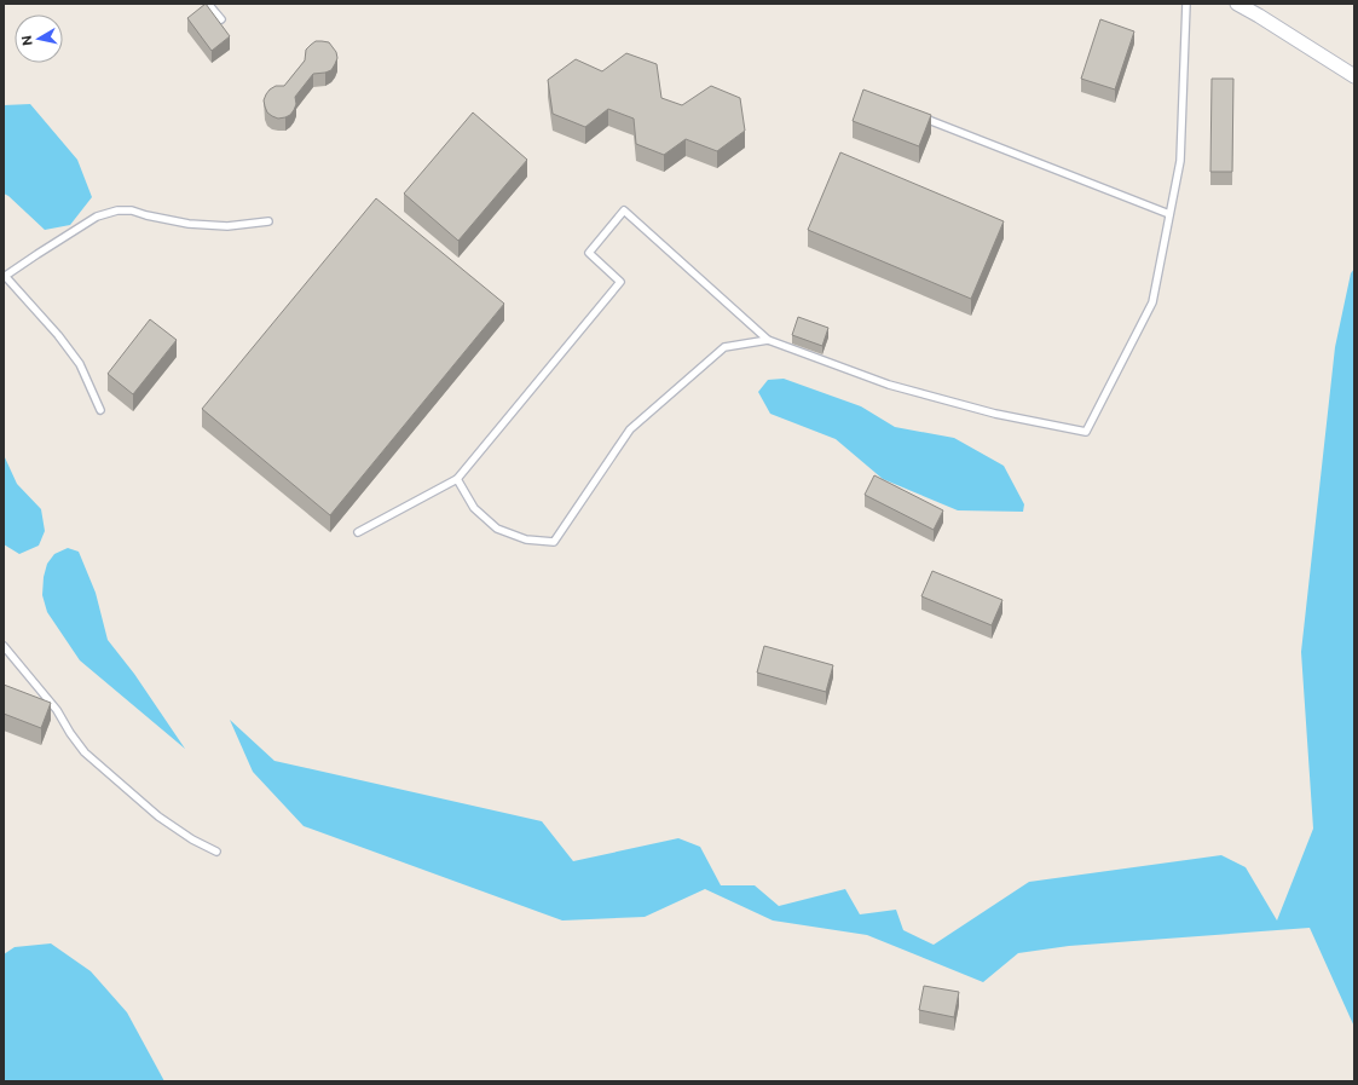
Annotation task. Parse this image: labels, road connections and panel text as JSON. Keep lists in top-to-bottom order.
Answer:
{
  "north": "left"
}
